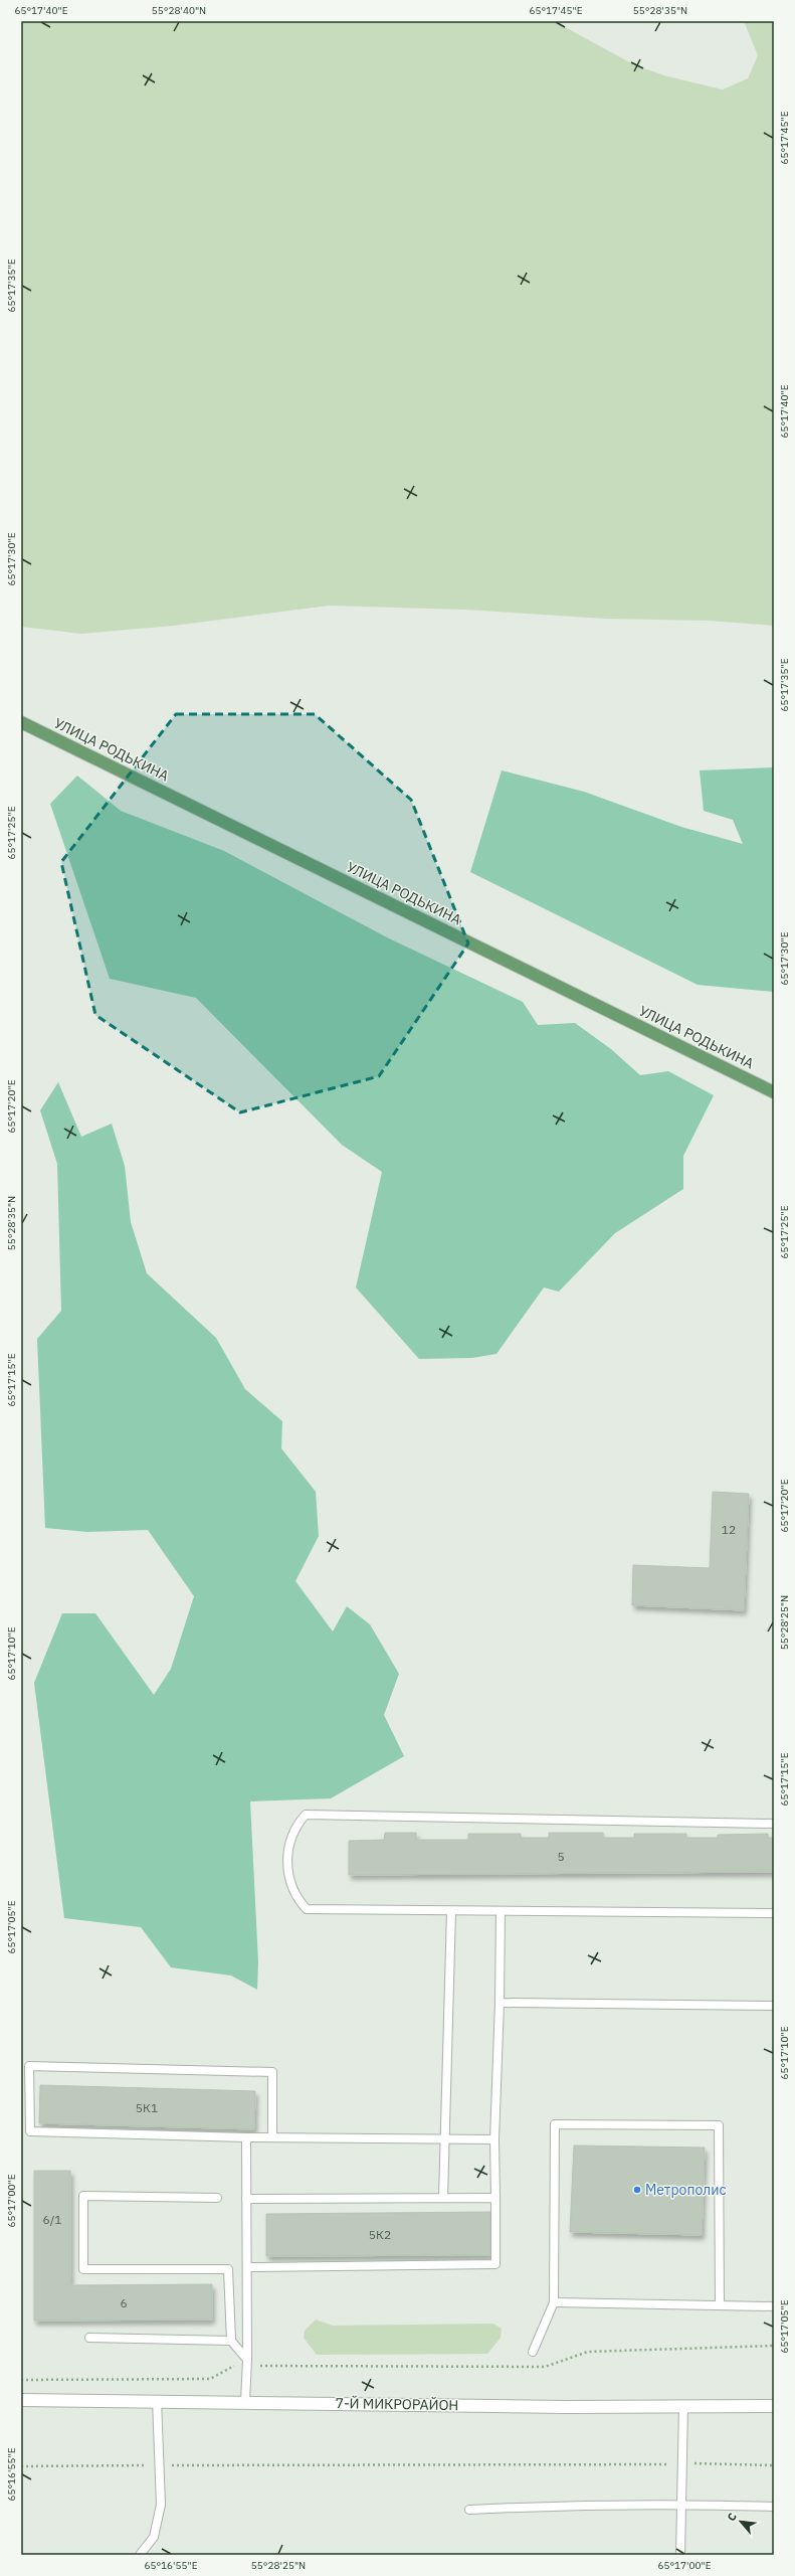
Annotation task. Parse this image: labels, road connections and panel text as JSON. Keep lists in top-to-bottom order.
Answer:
{
  "streets": {
    "main road": ["УЛИЦА РОДЬКИНА"],
    "street": ["7-Й МИКРОРАЙОН"]
  },
  "places": ["Метрополис"],
  "house_numbers": [
    "12",
    "5",
    "5К1",
    "6/1",
    "5К2",
    "6"
  ],
  "north": "top left",
  "coordinates": [
    "65°17'40\"E",
    "55°28'40\"N",
    "65°17'45\"E",
    "55°28'35\"N",
    "65°17'35\"E",
    "65°17'30\"E",
    "65°17'25\"E",
    "65°17'20\"E",
    "65°17'15\"E",
    "55°28'25\"N",
    "65°17'10\"E",
    "65°17'05\"E",
    "65°17'00\"E",
    "65°16'55\"E"
  ]
}
